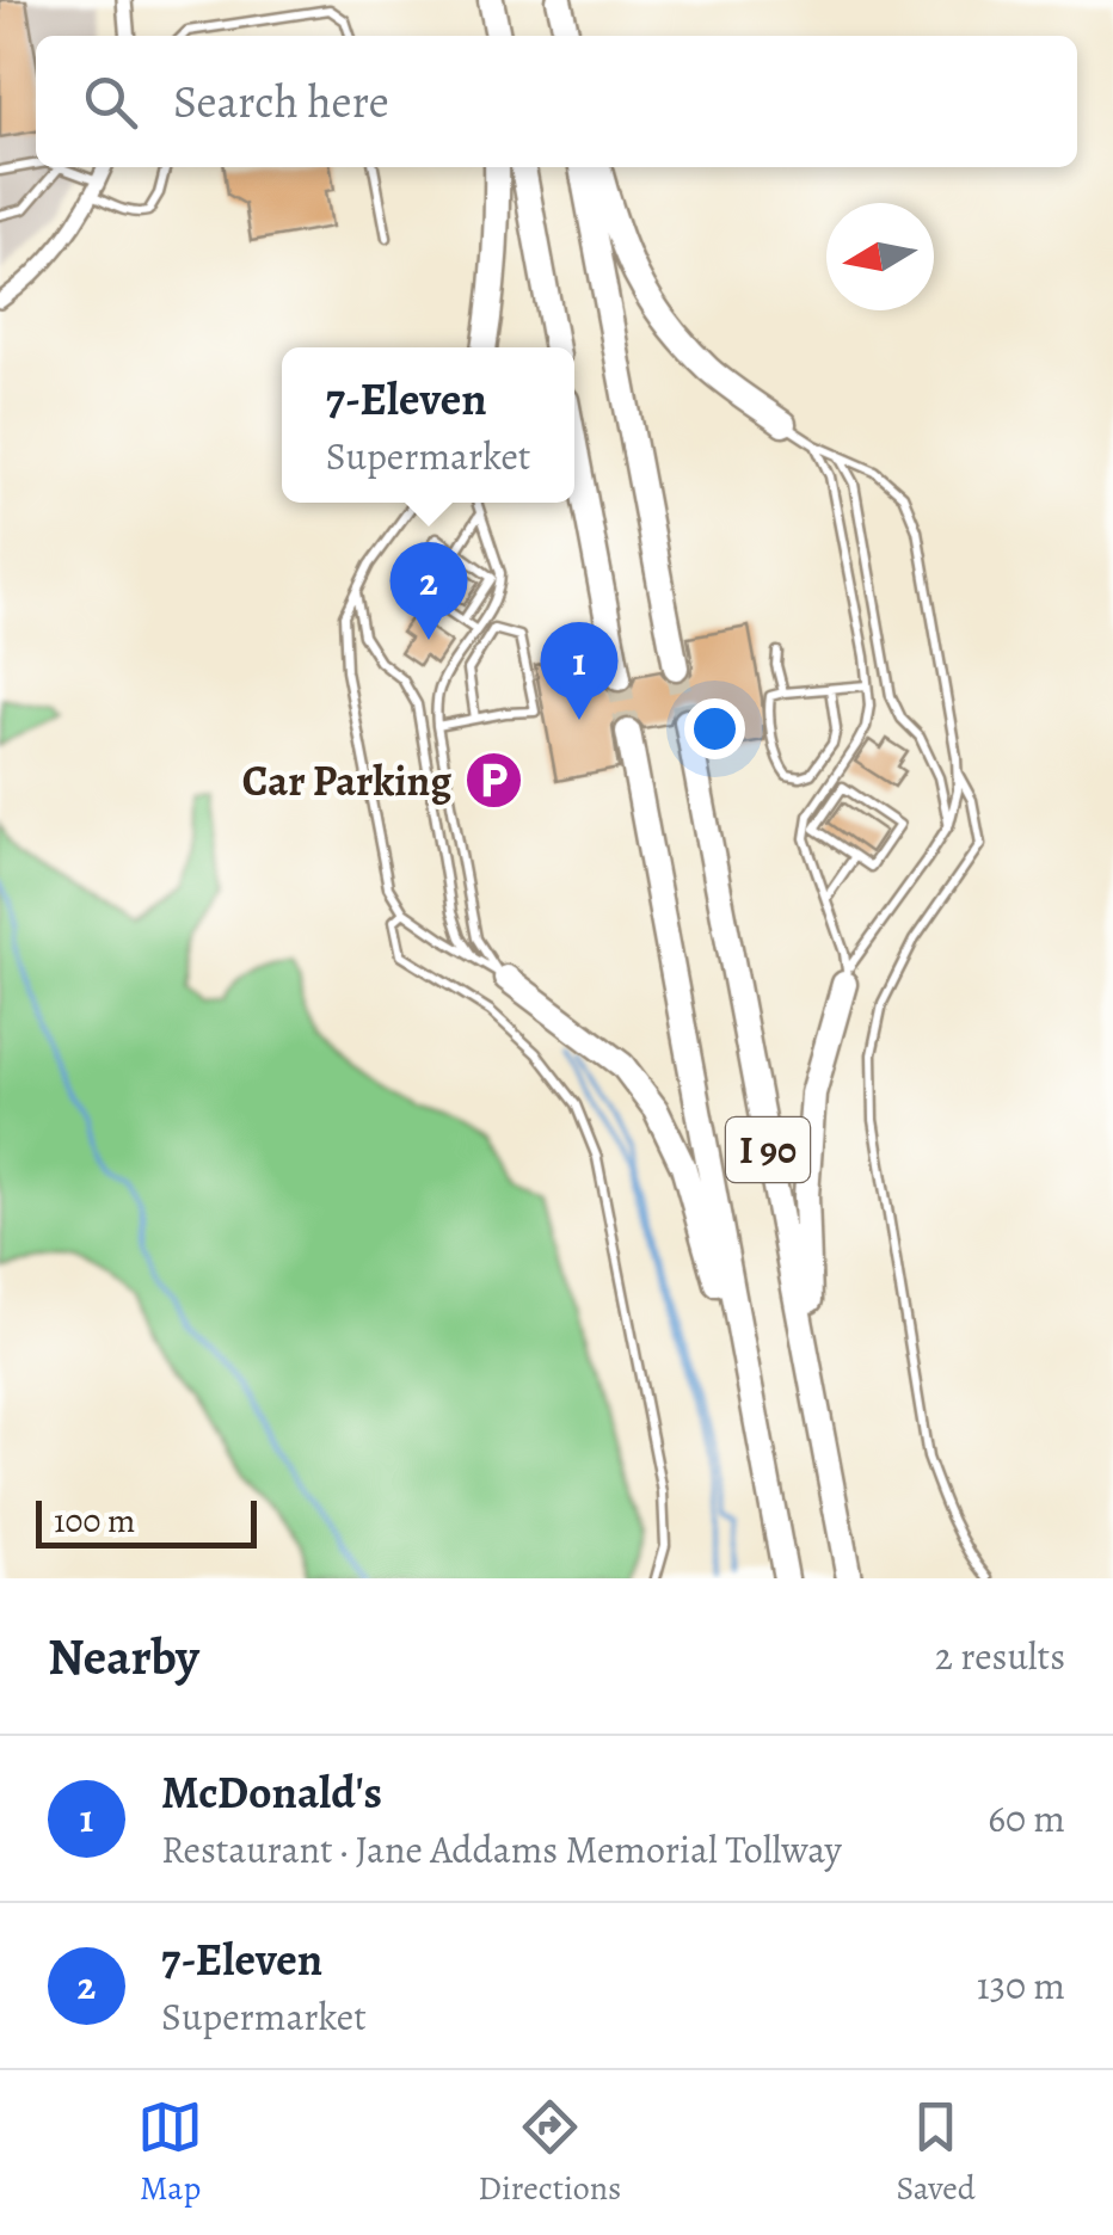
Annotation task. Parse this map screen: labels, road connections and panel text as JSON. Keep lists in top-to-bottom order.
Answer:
{
  "streets": {
    "highway": ["I 90"]
  },
  "places": {
    "parking": ["Car Parking"]
  },
  "scale_bar": "100 m",
  "north": "left",
  "page": {
    "search": "Search here",
    "popup": ["7-Eleven", "Supermarket"],
    "pins": ["2", "1"],
    "scale": "100 m",
    "heading": ["Nearby", "2 results"],
    "list": [
      {
        "mark": "1",
        "name": "McDonald's",
        "note": "Restaurant · Jane Addams Memorial Tollway",
        "value": "60 m"
      },
      {
        "mark": "2",
        "name": "7-Eleven",
        "note": "Supermarket",
        "value": "130 m"
      }
    ],
    "nav": ["Map", "Directions", "Saved"]
  }
}
